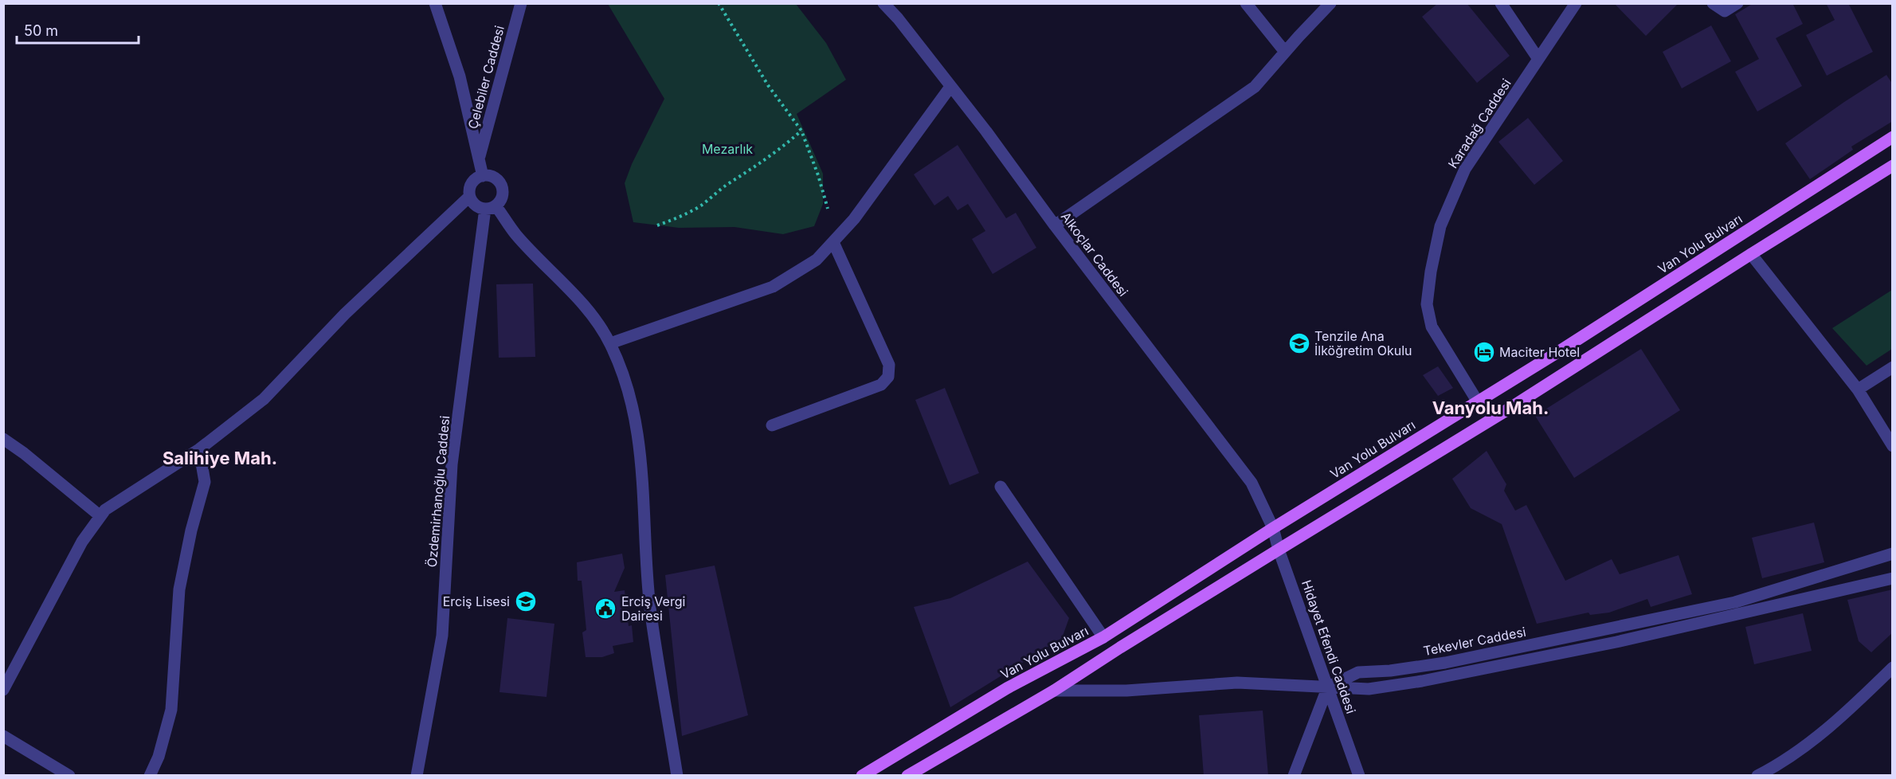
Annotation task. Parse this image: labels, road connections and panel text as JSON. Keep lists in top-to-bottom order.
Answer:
{
  "streets": {
    "main road": ["Van Yolu Bulvarı"],
    "street": [
      "Çelebiler Caddesi",
      "Karadağ Caddesi",
      "Alkoçlar Caddesi",
      "Özdemirhanoğlu Caddesi",
      "Tekevler Caddesi",
      "Hidayet Efendi Caddesi"
    ]
  },
  "crossings": [
    ["Karadağ Caddesi", "Van Yolu Bulvarı"],
    ["Van Yolu Bulvarı", "Alkoçlar Caddesi"],
    ["Van Yolu Bulvarı", "Hidayet Efendi Caddesi"],
    ["Alkoçlar Caddesi", "Hidayet Efendi Caddesi"],
    ["Tekevler Caddesi", "Hidayet Efendi Caddesi"]
  ],
  "districts": ["Vanyolu Mah.", "Salihiye Mah."],
  "parks": ["Mezarlık"],
  "places": {
    "school or university": ["Tenzile Ana İlköğretim Okulu", "Erciş Lisesi"],
    "hotel": ["Maciter Hotel"],
    "public building": ["Erciş Vergi Dairesi"]
  },
  "scale_bar": "50 m"
}
